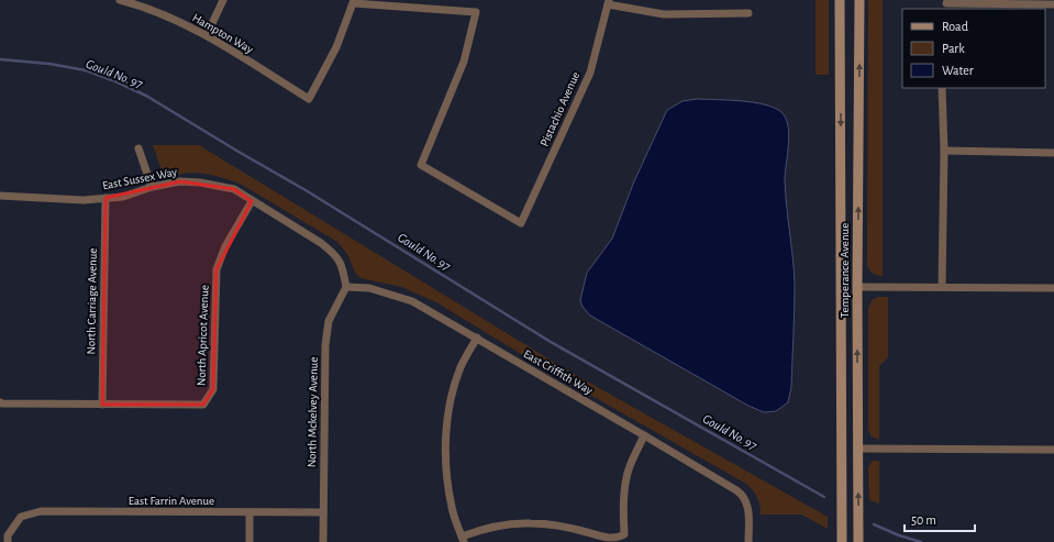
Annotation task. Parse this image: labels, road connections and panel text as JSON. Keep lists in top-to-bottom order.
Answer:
{
  "streets": {
    "main road": ["Temperance Avenue"],
    "street": [
      "Hampton Way",
      "Pistachio Avenue",
      "East Sussex Way",
      "North Carriage Avenue",
      "North Apricot Avenue",
      "East Criffith Way",
      "North Mckelvey Avenue",
      "East Farrin Avenue"
    ]
  },
  "crossings": [
    ["Hampton Way", "Pistachio Avenue"],
    ["East Sussex Way", "North Carriage Avenue"],
    ["East Sussex Way", "North Apricot Avenue"],
    ["East Sussex Way", "East Criffith Way"],
    ["East Sussex Way", "North Mckelvey Avenue"],
    ["North Carriage Avenue", "North Apricot Avenue"],
    ["East Criffith Way", "North Mckelvey Avenue"],
    ["North Mckelvey Avenue", "East Farrin Avenue"]
  ],
  "water": ["Gould No. 97"],
  "legend": ["Road", "Park", "Water"],
  "scale_bar": "50 m"
}
